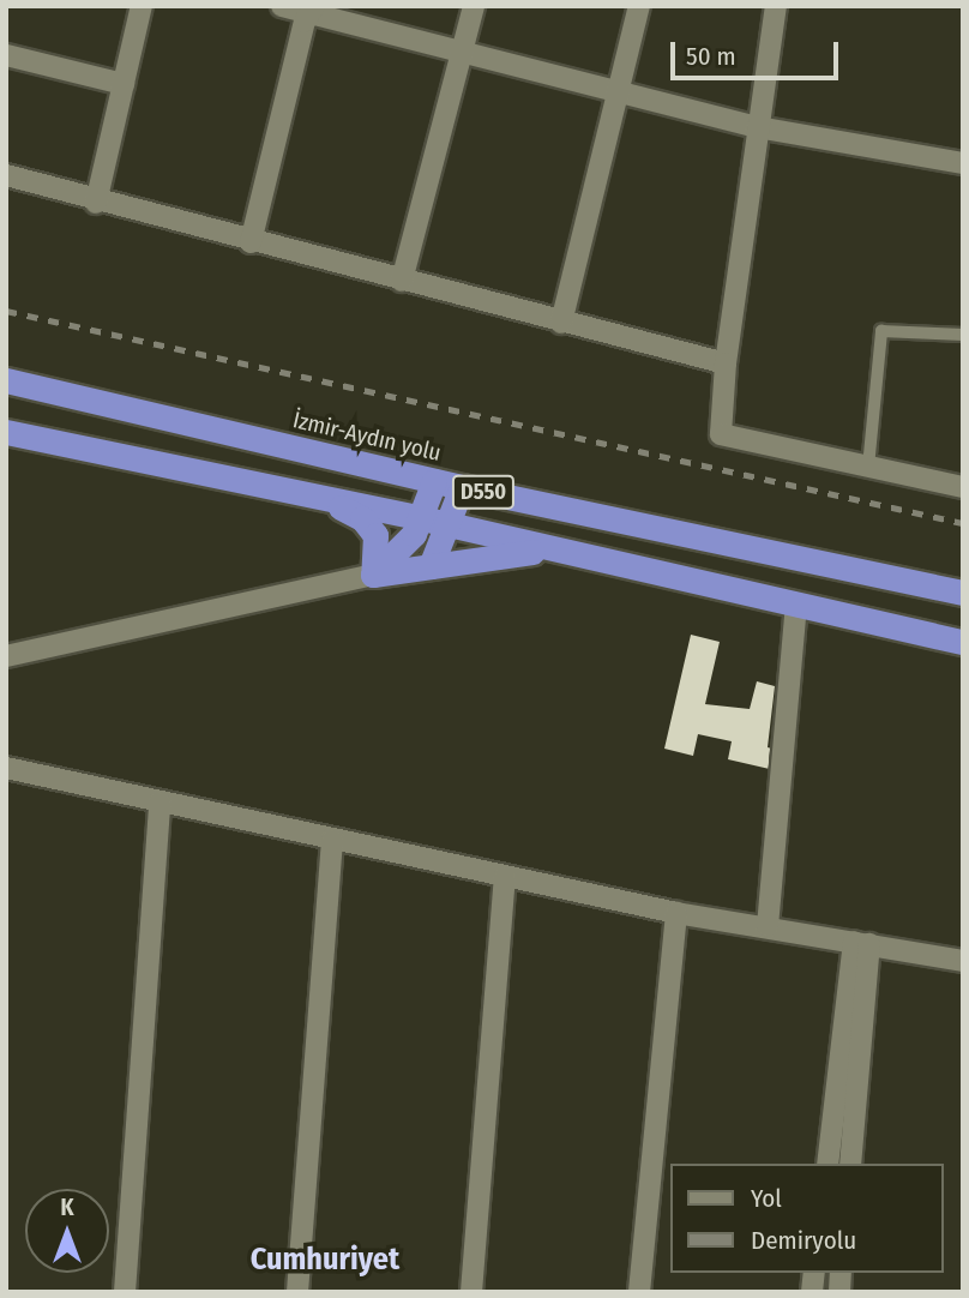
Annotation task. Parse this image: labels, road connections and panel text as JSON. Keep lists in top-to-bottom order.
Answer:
{
  "streets": {
    "highway": ["İzmir-Aydın yolu", "D550"]
  },
  "districts": ["Cumhuriyet"],
  "legend": ["Yol", "Demiryolu"],
  "scale_bar": "50 m",
  "north": "top"
}
